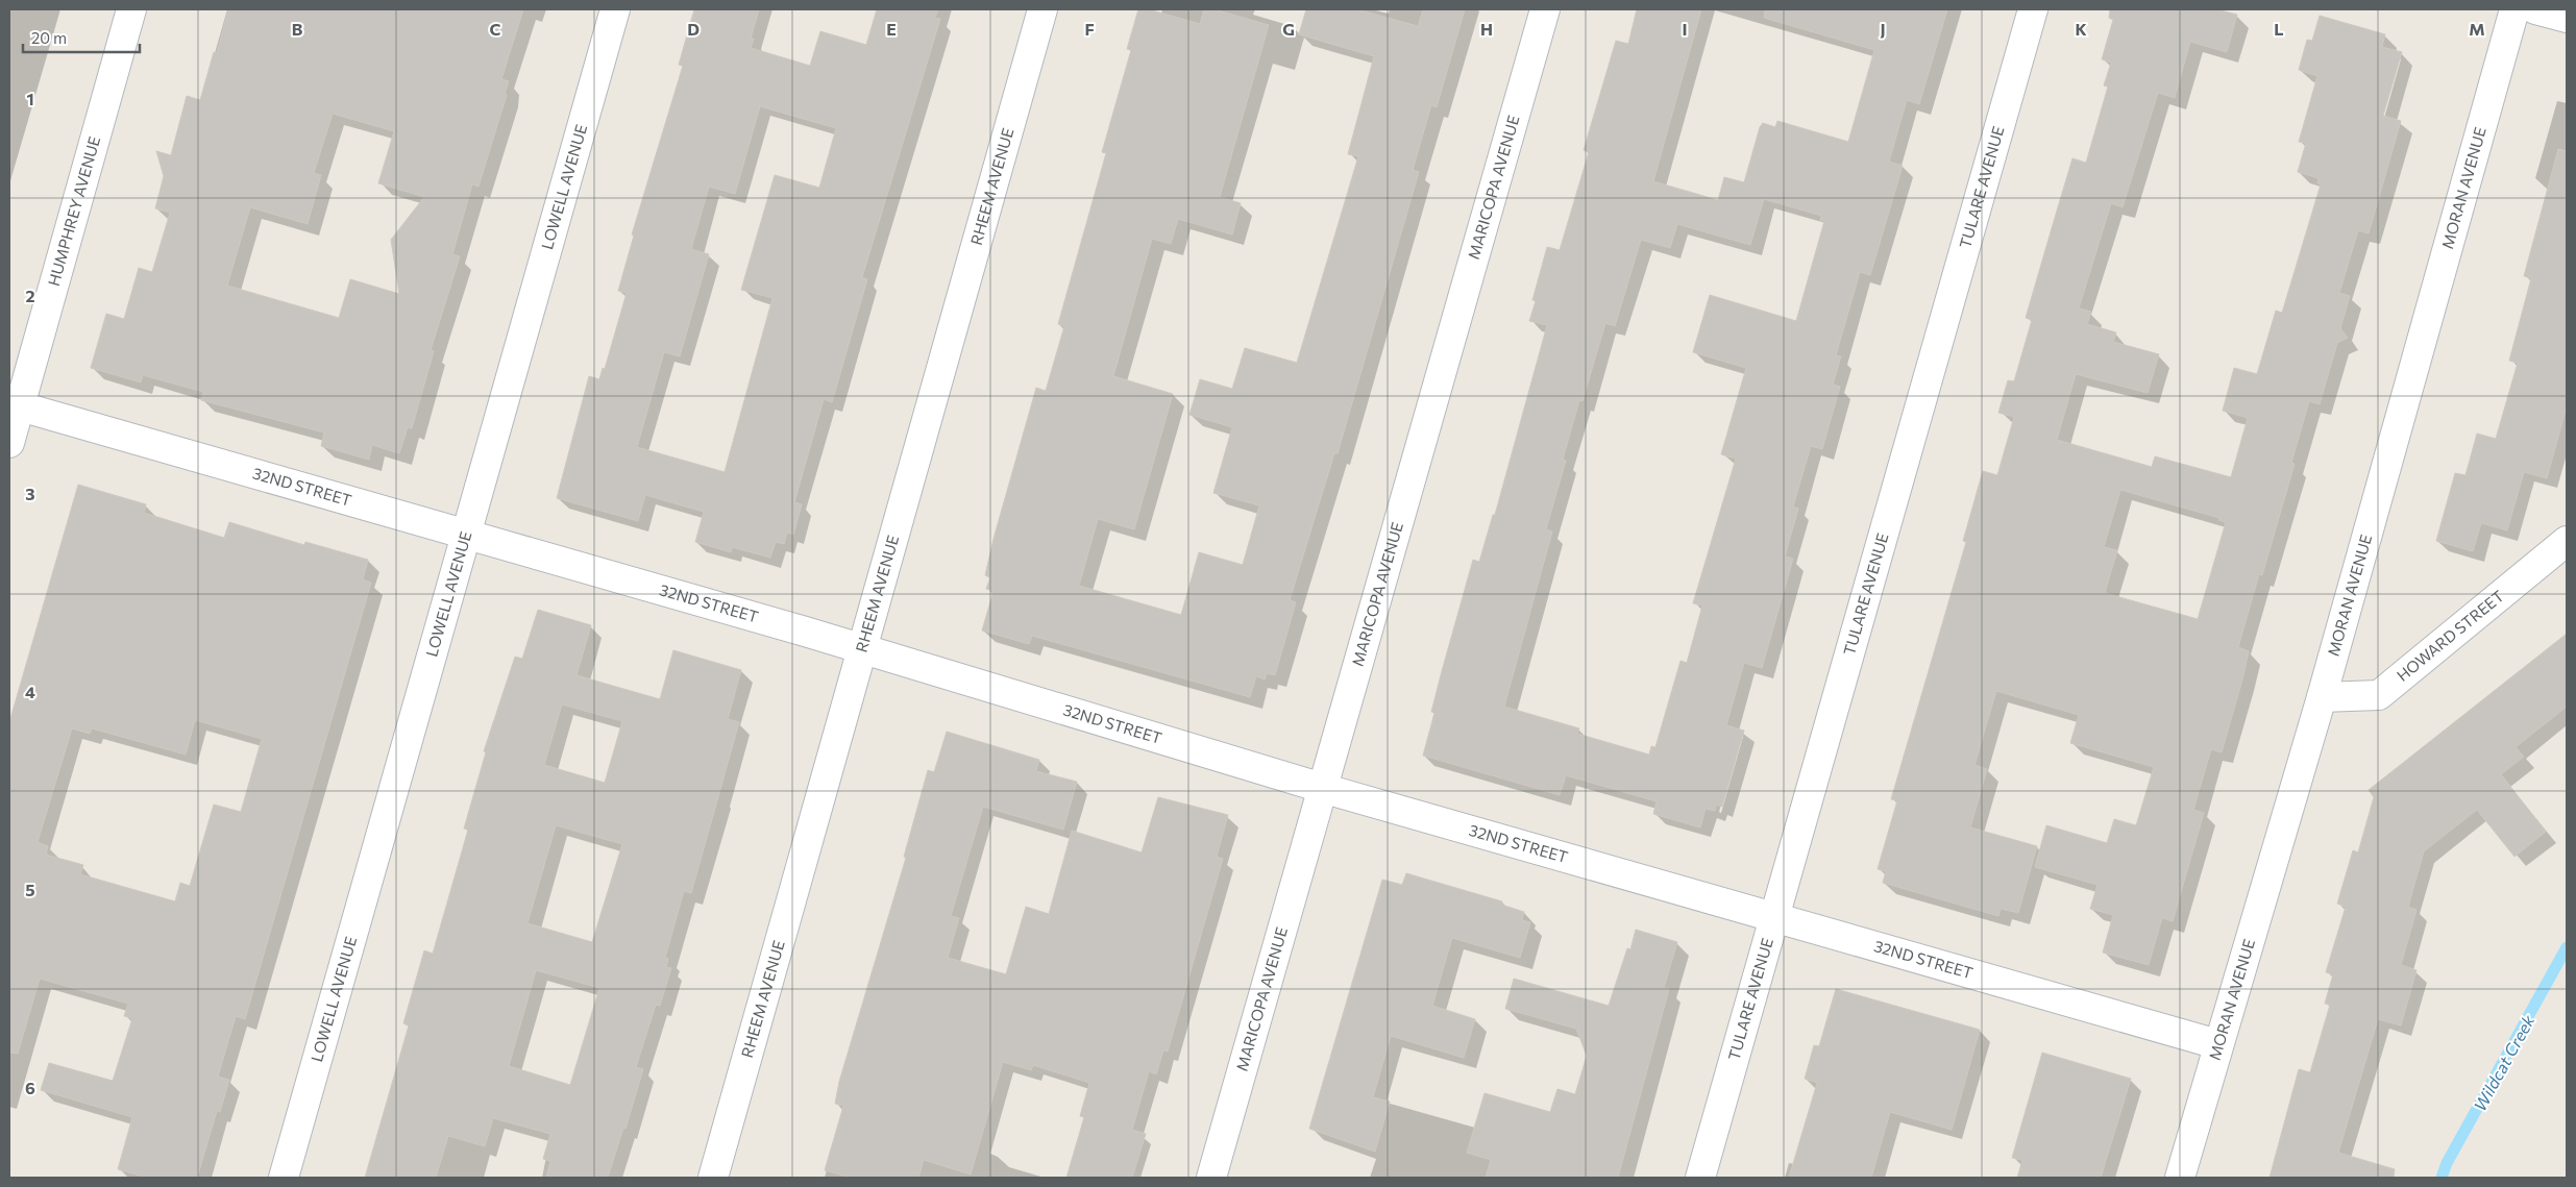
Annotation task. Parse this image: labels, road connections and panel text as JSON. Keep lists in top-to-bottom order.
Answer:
{
  "streets": {
    "street": [
      "LOWELL AVENUE",
      "RHEEM AVENUE",
      "MARICOPA AVENUE",
      "TULARE AVENUE",
      "MORAN AVENUE",
      "HUMPHREY AVENUE",
      "32ND STREET",
      "HOWARD STREET"
    ]
  },
  "crossings": [
    ["LOWELL AVENUE", "32ND STREET"],
    ["RHEEM AVENUE", "32ND STREET"],
    ["MARICOPA AVENUE", "32ND STREET"],
    ["TULARE AVENUE", "32ND STREET"],
    ["MORAN AVENUE", "32ND STREET"],
    ["MORAN AVENUE", "HOWARD STREET"],
    ["HUMPHREY AVENUE", "32ND STREET"]
  ],
  "water": ["Wildcat Creek"],
  "scale_bar": "20 m",
  "grid": {
    "columns": [
      "B",
      "C",
      "D",
      "E",
      "F",
      "G",
      "H",
      "I",
      "J",
      "K",
      "L",
      "M"
    ],
    "rows": [
      "1",
      "2",
      "3",
      "4",
      "5",
      "6"
    ]
  }
}
